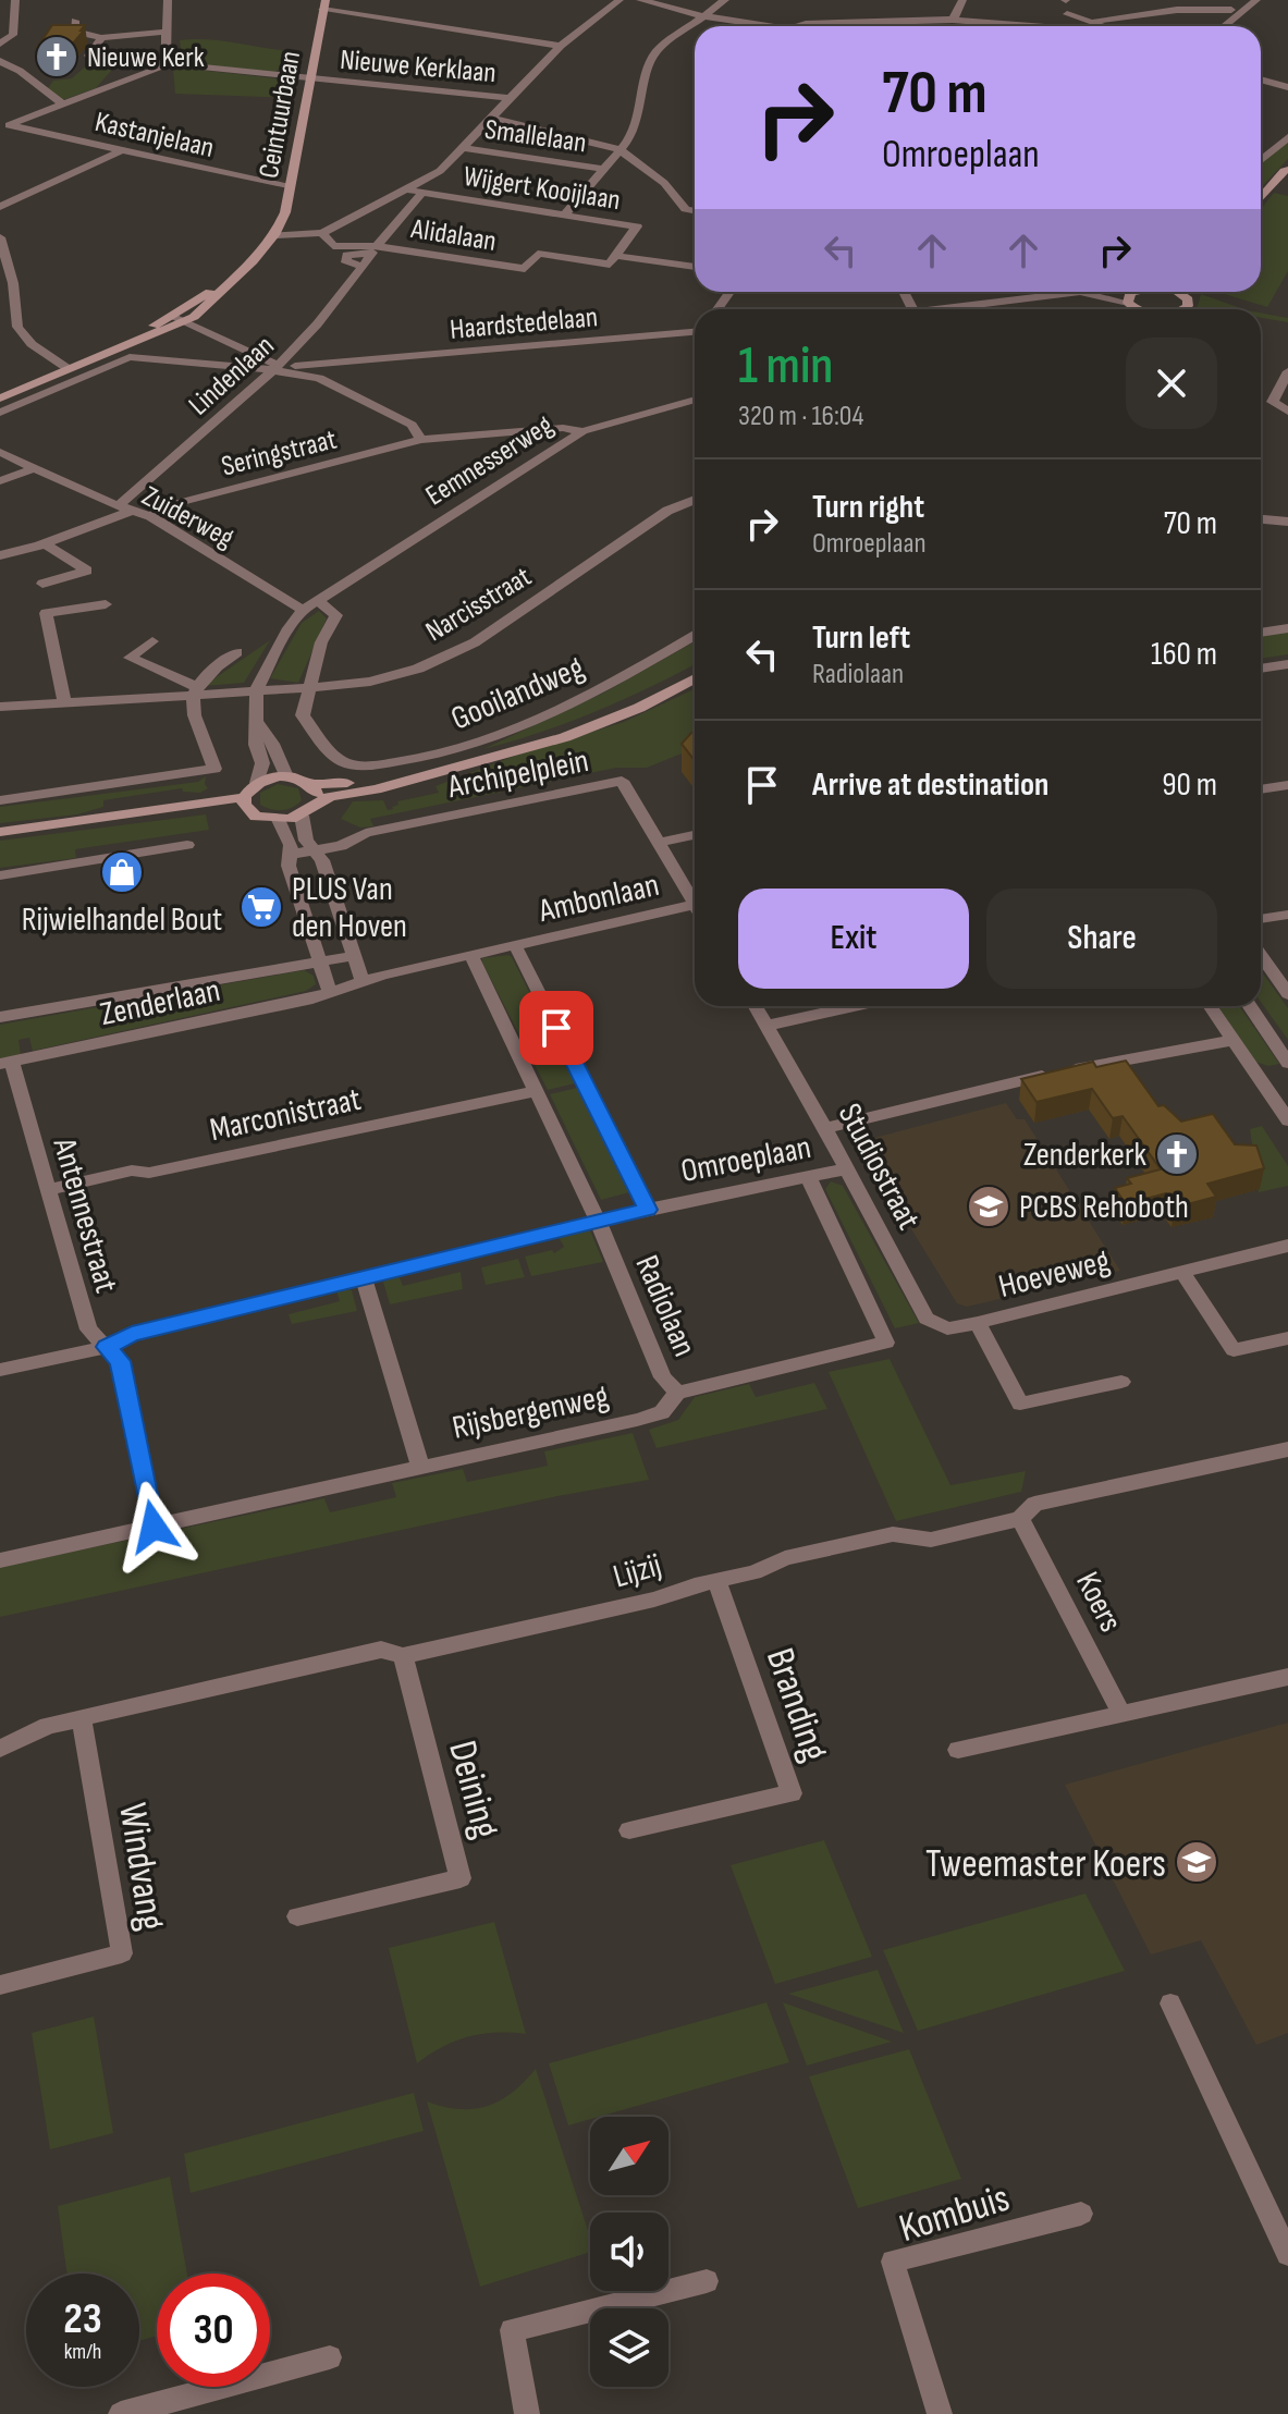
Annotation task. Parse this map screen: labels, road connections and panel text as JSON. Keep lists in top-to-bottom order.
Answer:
{
  "streets": {
    "main road": ["Ceintuurbaan", "Gooilandweg"],
    "street": [
      "Nieuwe Kerklaan",
      "Kastanjelaan",
      "Smallelaan",
      "Wijgert Kooijlaan",
      "Alidalaan",
      "Haardstedelaan",
      "Lindenlaan",
      "Seringstraat",
      "Eemnesserweg",
      "Zuiderweg",
      "Narcisstraat",
      "Archipelplein",
      "Ambonlaan",
      "Zenderlaan",
      "Marconistraat",
      "Omroeplaan",
      "Studiostraat",
      "Antennestraat",
      "Hoeveweg",
      "Radiolaan",
      "Rijsbergenweg",
      "Lijzij",
      "Koers",
      "Branding",
      "Deining",
      "Windvang",
      "Kombuis"
    ]
  },
  "crossings": [
    ["Nieuwe Kerklaan", "Ceintuurbaan"],
    ["Ceintuurbaan", "Kastanjelaan"],
    ["Smallelaan", "Wijgert Kooijlaan"],
    ["Wijgert Kooijlaan", "Alidalaan"],
    ["Haardstedelaan", "Lindenlaan"],
    ["Haardstedelaan", "Seringstraat"],
    ["Lindenlaan", "Zuiderweg"],
    ["Seringstraat", "Eemnesserweg"],
    ["Seringstraat", "Zuiderweg"],
    ["Eemnesserweg", "Zuiderweg"],
    ["Eemnesserweg", "Narcisstraat"],
    ["Eemnesserweg", "Gooilandweg"],
    ["Narcisstraat", "Gooilandweg"],
    ["Archipelplein", "Ambonlaan"],
    ["Ambonlaan", "Radiolaan"],
    ["Zenderlaan", "Antennestraat"],
    ["Marconistraat", "Antennestraat"],
    ["Marconistraat", "Radiolaan"],
    ["Omroeplaan", "Studiostraat"],
    ["Omroeplaan", "Antennestraat"],
    ["Omroeplaan", "Radiolaan"],
    ["Omroeplaan", "Rijsbergenweg"],
    ["Studiostraat", "Hoeveweg"],
    ["Antennestraat", "Rijsbergenweg"],
    ["Radiolaan", "Rijsbergenweg"],
    ["Lijzij", "Koers"],
    ["Lijzij", "Branding"],
    ["Lijzij", "Deining"],
    ["Lijzij", "Windvang"]
  ],
  "places": {
    "church": ["Nieuwe Kerk", "Zenderkerk"],
    "shop": ["Rijwielhandel Bout"],
    "supermarket": ["PLUS Van den Hoven"],
    "school or university": ["PCBS Rehoboth", "Tweemaster Koers"]
  },
  "north": "top right",
  "page": {
    "turn": ["70 m", "Omroeplaan"],
    "heading": ["1 min", "320 m · 16:04"],
    "list": [
      {
        "name": "Turn right",
        "note": "Omroeplaan",
        "value": "70 m"
      },
      {
        "name": "Turn left",
        "note": "Radiolaan",
        "value": "160 m"
      },
      {
        "name": "Arrive at destination",
        "value": "90 m"
      }
    ],
    "buttons": ["Exit", "Share"],
    "speed": "23 km/h",
    "limit": "30"
  }
}
